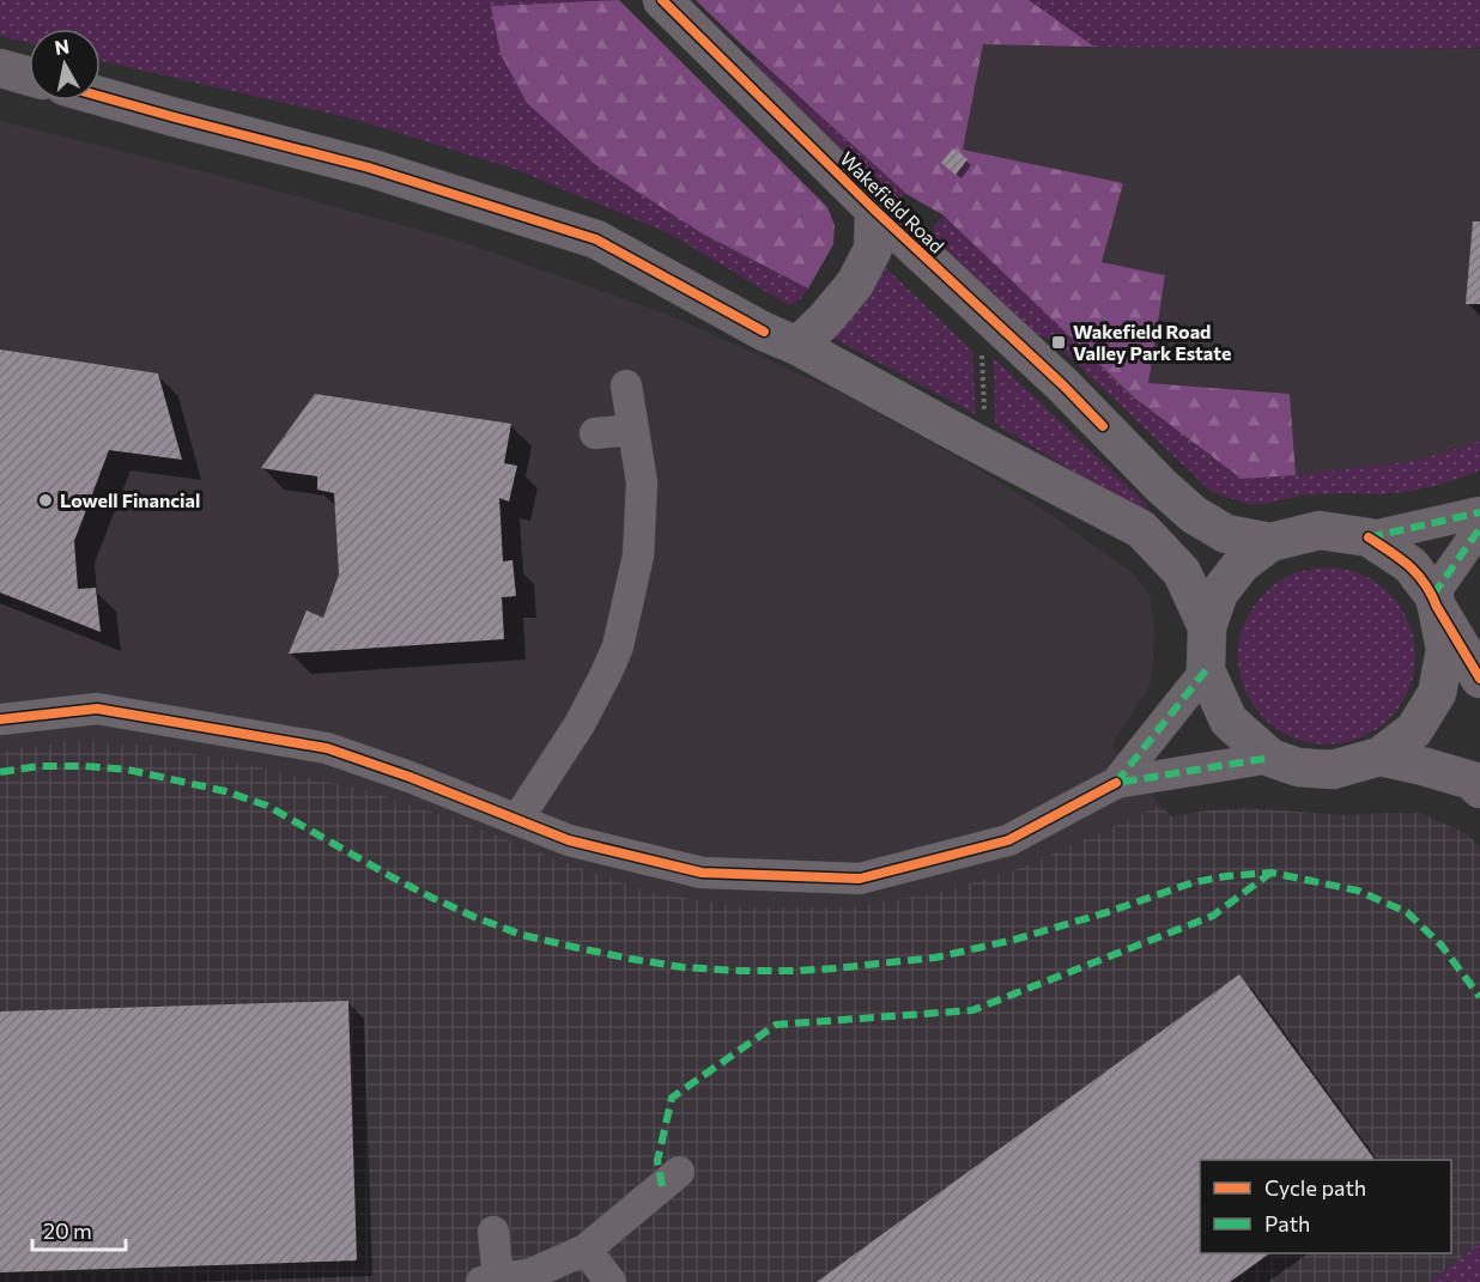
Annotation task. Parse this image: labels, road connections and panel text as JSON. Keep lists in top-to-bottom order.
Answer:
{
  "streets": {
    "main road": ["Wakefield Road"]
  },
  "places": {
    "transit": ["Wakefield Road Valley Park Estate"],
    "other": ["Lowell Financial"]
  },
  "legend": ["Cycle path", "Path"],
  "scale_bar": "20 m",
  "north": "top"
}
